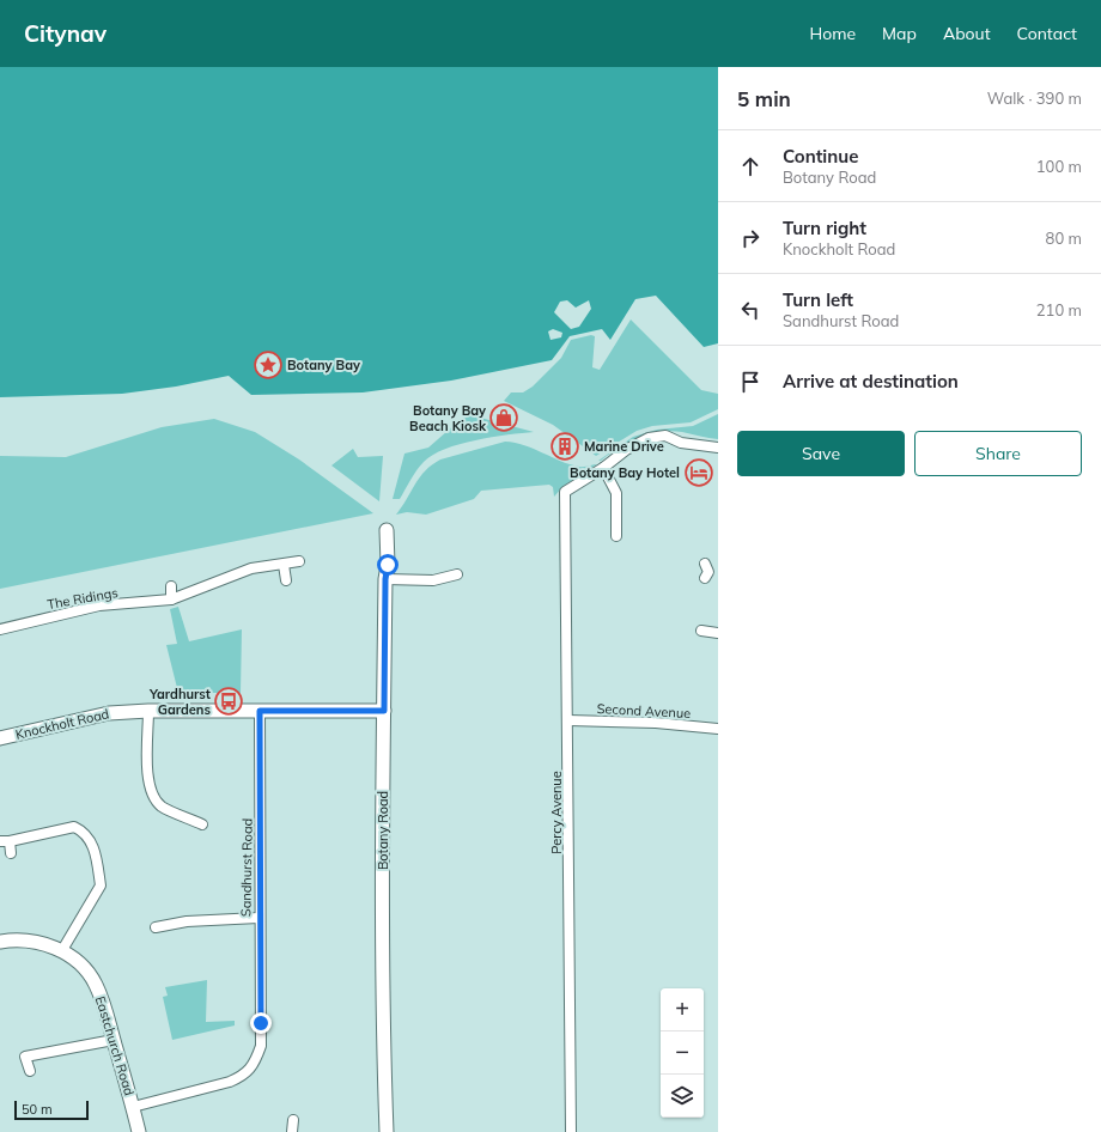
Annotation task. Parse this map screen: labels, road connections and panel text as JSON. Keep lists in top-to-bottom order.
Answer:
{
  "streets": {
    "street": [
      "The Ridings",
      "Second Avenue",
      "Knockholt Road",
      "Percy Avenue",
      "Botany Road",
      "Sandhurst Road",
      "Eastchurch Road"
    ]
  },
  "crossings": [
    ["Second Avenue", "Percy Avenue"],
    ["Knockholt Road", "Botany Road"],
    ["Knockholt Road", "Sandhurst Road"],
    ["Sandhurst Road", "Eastchurch Road"]
  ],
  "places": {
    "place": ["Botany Bay"],
    "shop": ["Botany Bay Beach Kiosk"],
    "building": ["Marine Drive"],
    "hotel": ["Botany Bay Hotel"],
    "bus stop": ["Yardhurst Gardens"]
  },
  "scale_bar": "50 m",
  "page": {
    "header": "Citynav",
    "nav": [
      "Home",
      "Map",
      "About",
      "Contact"
    ],
    "heading": ["5 min", "Walk · 390 m"],
    "list": [
      ["Continue", "Botany Road", "100 m"],
      ["Turn right", "Knockholt Road", "80 m"],
      ["Turn left", "Sandhurst Road", "210 m"],
      "Arrive at destination"
    ],
    "buttons": ["Save", "Share"],
    "map_buttons": ["+", "−"],
    "scale": "50 m"
  }
}
